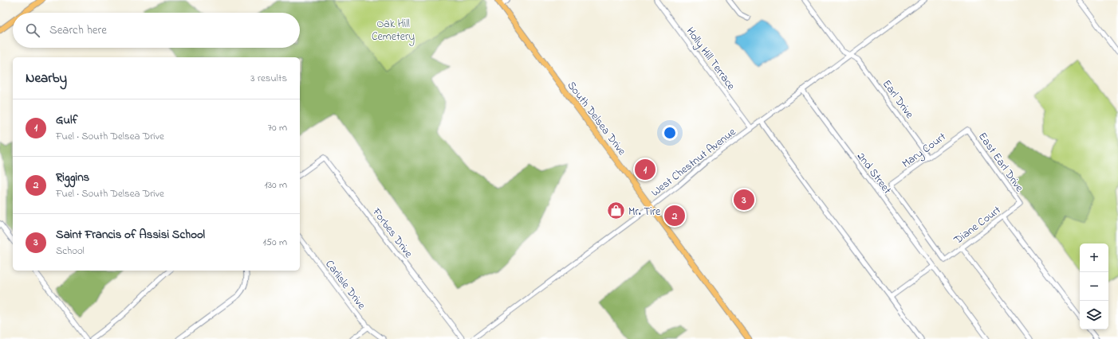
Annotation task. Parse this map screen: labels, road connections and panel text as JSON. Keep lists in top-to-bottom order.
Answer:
{
  "streets": {
    "main road": ["South Delsea Drive"],
    "street": [
      "Holly Hill Terrace",
      "Earl Drive",
      "Mary Court",
      "West Chestnut Avenue",
      "East Earl Drive",
      "2nd Street",
      "Diane Court",
      "Forbes Drive",
      "Carlisle Drive"
    ]
  },
  "crossings": [
    ["Holly Hill Terrace", "West Chestnut Avenue"],
    ["Earl Drive", "Mary Court"],
    ["Earl Drive", "West Chestnut Avenue"],
    ["South Delsea Drive", "West Chestnut Avenue"],
    ["Mary Court", "East Earl Drive"],
    ["Mary Court", "Diane Court"],
    ["West Chestnut Avenue", "2nd Street"],
    ["East Earl Drive", "Diane Court"]
  ],
  "parks": ["Oak Hill Cemetery"],
  "places": {
    "shop": ["Mr. Tire"]
  },
  "page": {
    "search": "Search here",
    "heading": ["Nearby", "3 results"],
    "list": [
      {
        "mark": "1",
        "name": "Gulf",
        "note": "Fuel · South Delsea Drive",
        "value": "70 m"
      },
      {
        "mark": "2",
        "name": "Riggins",
        "note": "Fuel · South Delsea Drive",
        "value": "130 m"
      },
      {
        "mark": "3",
        "name": "Saint Francis of Assisi School",
        "note": "School",
        "value": "150 m"
      }
    ],
    "pins": ["1", "3", "2"],
    "map_buttons": ["+", "−"]
  }
}
